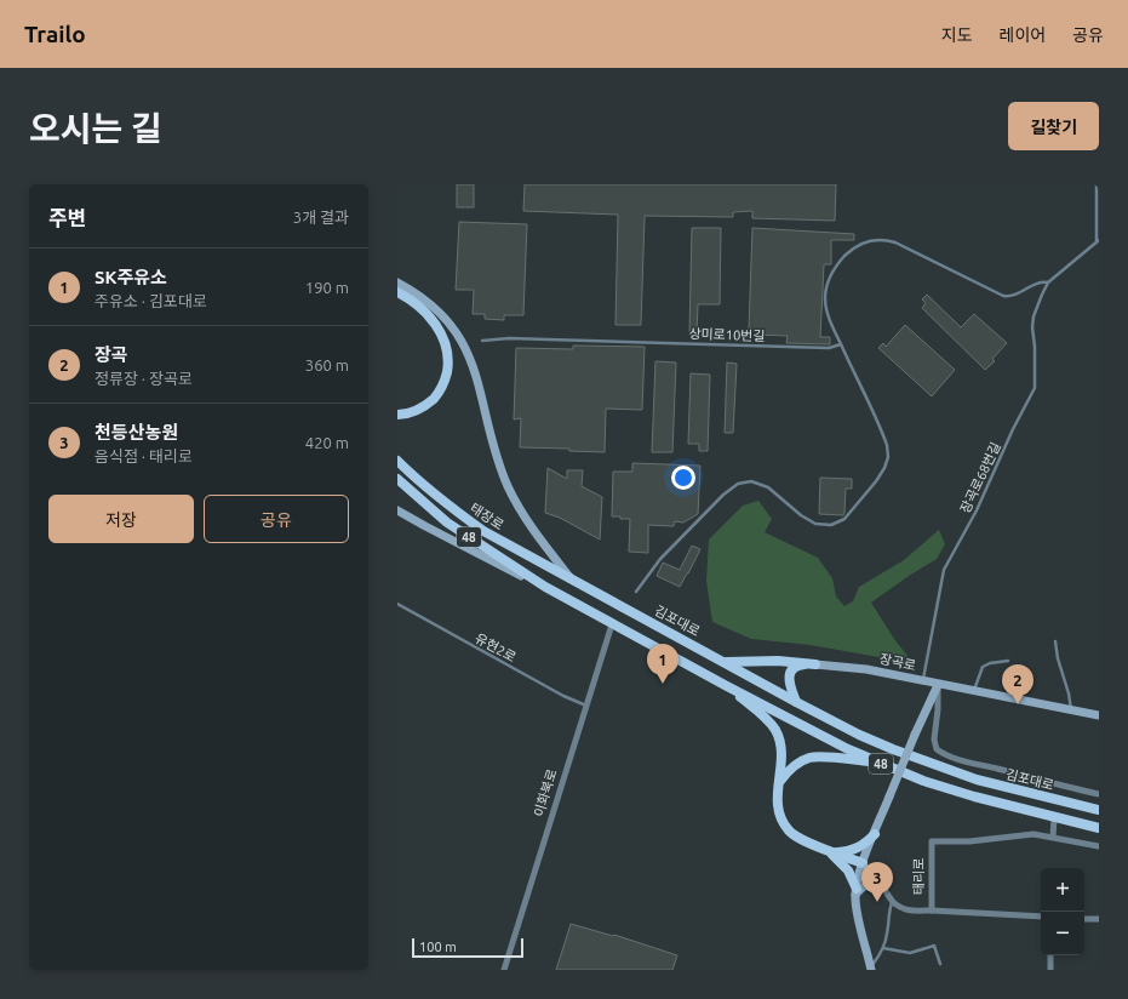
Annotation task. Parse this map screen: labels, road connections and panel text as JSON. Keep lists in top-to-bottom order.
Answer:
{
  "streets": {
    "main road": ["태장로", "48", "김포대로"],
    "street": ["장곡로", "이화북로", "태리로"],
    "lane": ["상미로10번길", "장곡로68번길", "유현2로"]
  },
  "crossings": [
    ["상미로10번길", "장곡로68번길"],
    ["장곡로68번길", "장곡로"],
    ["태장로", "48"],
    ["태장로", "김포대로"],
    ["48", "이화북로"],
    ["유현2로", "이화북로"]
  ],
  "scale_bar": "100 m",
  "page": {
    "header": "Trailo",
    "nav": ["지도", "레이어", "공유"],
    "title": "오시는 길",
    "buttons": [
      "길찾기",
      ["저장", "공유"]
    ],
    "heading": ["주변", "3개 결과"],
    "list": [
      {
        "mark": "1",
        "name": "SK주유소",
        "note": "주유소 · 김포대로",
        "value": "190 m"
      },
      {
        "mark": "2",
        "name": "장곡",
        "note": "정류장 · 장곡로",
        "value": "360 m"
      },
      {
        "mark": "3",
        "name": "천등산농원",
        "note": "음식점 · 태리로",
        "value": "420 m"
      }
    ],
    "pins": ["1", "2", "3"],
    "map_buttons": ["+", "−"],
    "scale": "100 m"
  }
}
